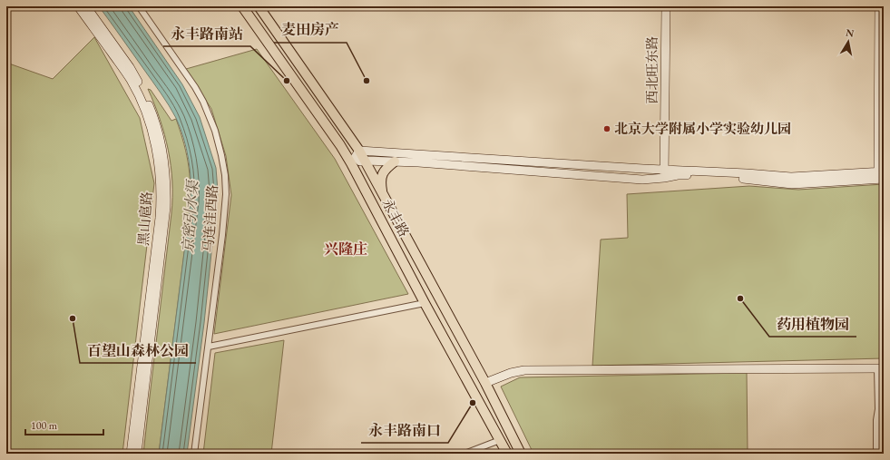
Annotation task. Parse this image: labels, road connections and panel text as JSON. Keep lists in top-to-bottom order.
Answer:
{
  "streets": {
    "main road": ["永丰路"],
    "street": ["西北旺东路", "黑山扈路", "马连洼西路"]
  },
  "districts": ["兴隆庄"],
  "water": ["京密引水渠"],
  "places": [
    "永丰路南站",
    "麦田房产",
    "北京大学附属小学实验幼儿园",
    "药用植物园",
    "百望山森林公园",
    "永丰路南口"
  ],
  "scale_bar": "100 m",
  "north": "top"
}
